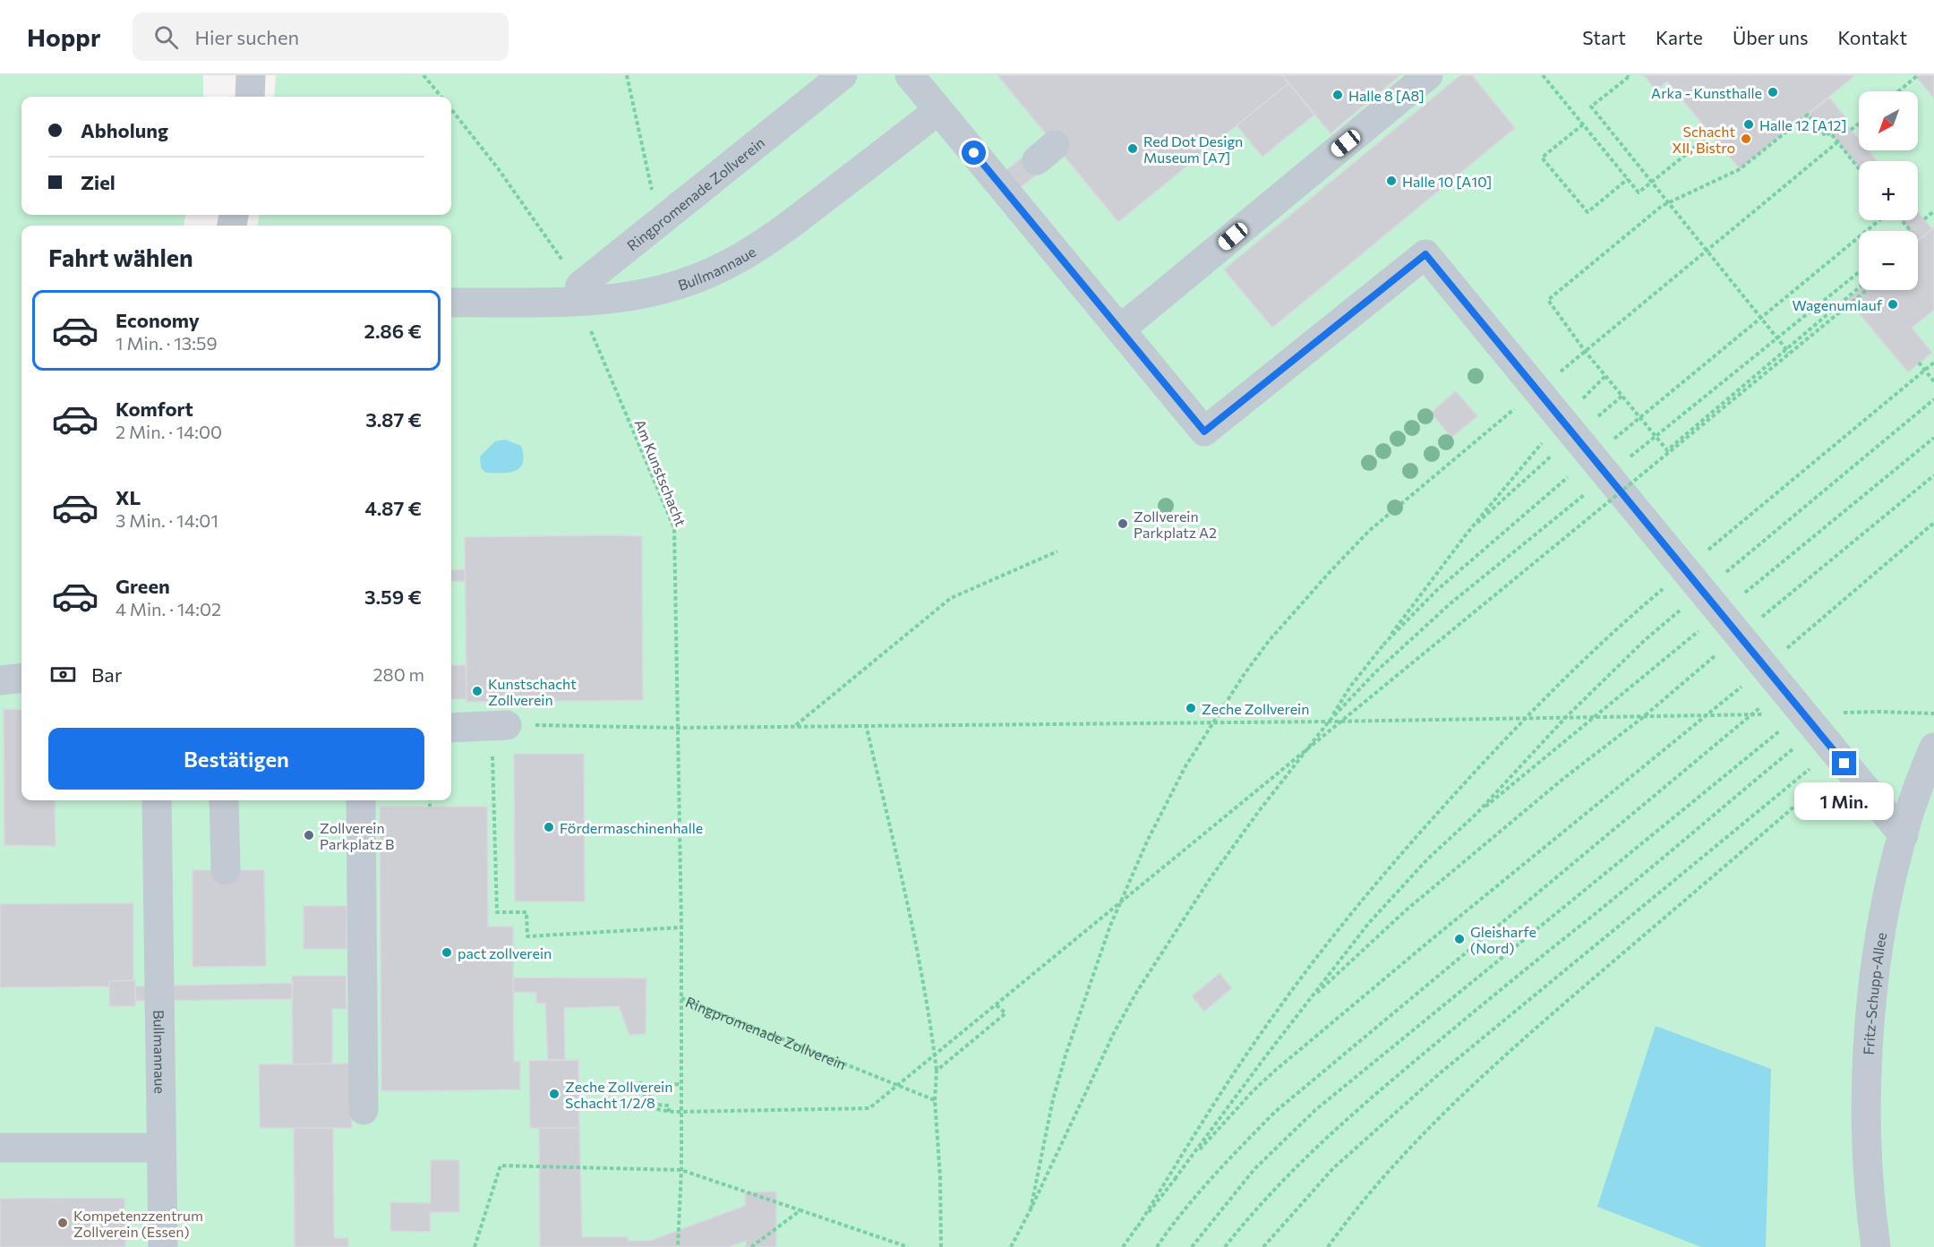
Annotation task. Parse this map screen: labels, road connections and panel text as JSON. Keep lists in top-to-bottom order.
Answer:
{
  "streets": {
    "street": ["Ringpromenade Zollverein", "Bullmannaue", "Fritz-Schupp-Allee"],
    "path": ["Am Kunstschacht"]
  },
  "crossings": [
    ["Ringpromenade Zollverein", "Bullmannaue"],
    ["Ringpromenade Zollverein", "Am Kunstschacht"]
  ],
  "places": [
    "Arka - Kunsthalle",
    "Halle 8 [A8]",
    "Halle 12 [A12]",
    "Schacht XII, Bistro",
    "Red Dot Design Museum [A7]",
    "Halle 10 [A10]",
    "Wagenumlauf",
    "Zollverein Parkplatz A2",
    "Kunstschacht Zollverein",
    "Zeche Zollverein",
    "Fördermaschinenhalle",
    "Zollverein Parkplatz B",
    "Gleisharfe (Nord)",
    "pact zollverein",
    "Zeche Zollverein Schacht 1/2/8",
    "Kompetenzzentrum Zollverein (Essen)"
  ],
  "north": "bottom left",
  "page": {
    "header": "Hoppr",
    "search": "Hier suchen",
    "nav": [
      "Start",
      "Karte",
      "Über uns",
      "Kontakt"
    ],
    "map_buttons": ["+", "−"],
    "banner": ["Abholung", "Ziel"],
    "heading": "Fahrt wählen",
    "list": [
      {
        "name": "Economy",
        "note": "1 Min. · 13:59",
        "value": "2.86 €"
      },
      {
        "name": "Komfort",
        "note": "2 Min. · 14:00",
        "value": "3.87 €"
      },
      {
        "name": "XL",
        "note": "3 Min. · 14:01",
        "value": "4.87 €"
      },
      {
        "name": "Green",
        "note": "4 Min. · 14:02",
        "value": "3.59 €"
      }
    ],
    "pay": ["Bar", "280 m"],
    "buttons": "Bestätigen",
    "bubble": "1 Min."
  }
}
